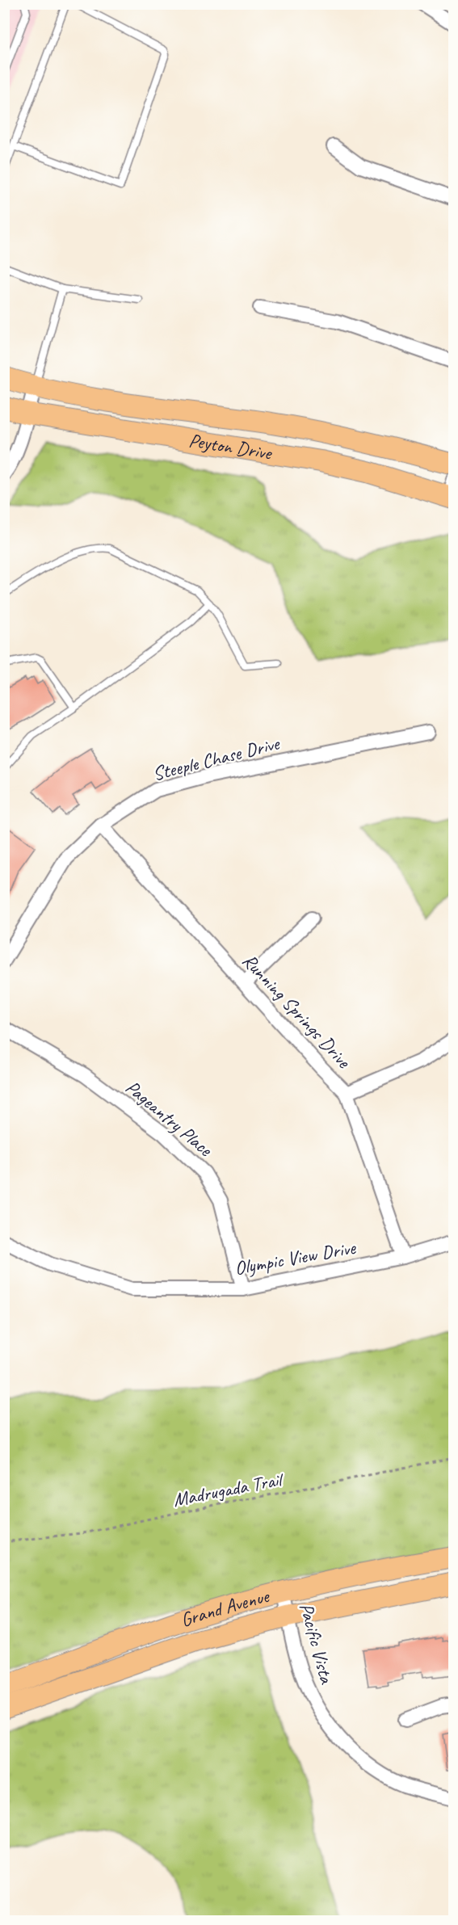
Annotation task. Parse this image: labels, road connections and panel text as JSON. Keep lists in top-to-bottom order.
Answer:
{
  "streets": {
    "main road": ["Peyton Drive", "Grand Avenue"],
    "street": [
      "Steeple Chase Drive",
      "Running Springs Drive",
      "Pageantry Place",
      "Olympic View Drive",
      "Pacific Vista"
    ],
    "path": ["Madrugada Trail"]
  },
  "crossings": [
    ["Steeple Chase Drive", "Running Springs Drive"],
    ["Running Springs Drive", "Olympic View Drive"],
    ["Pageantry Place", "Olympic View Drive"],
    ["Grand Avenue", "Pacific Vista"]
  ]
}
